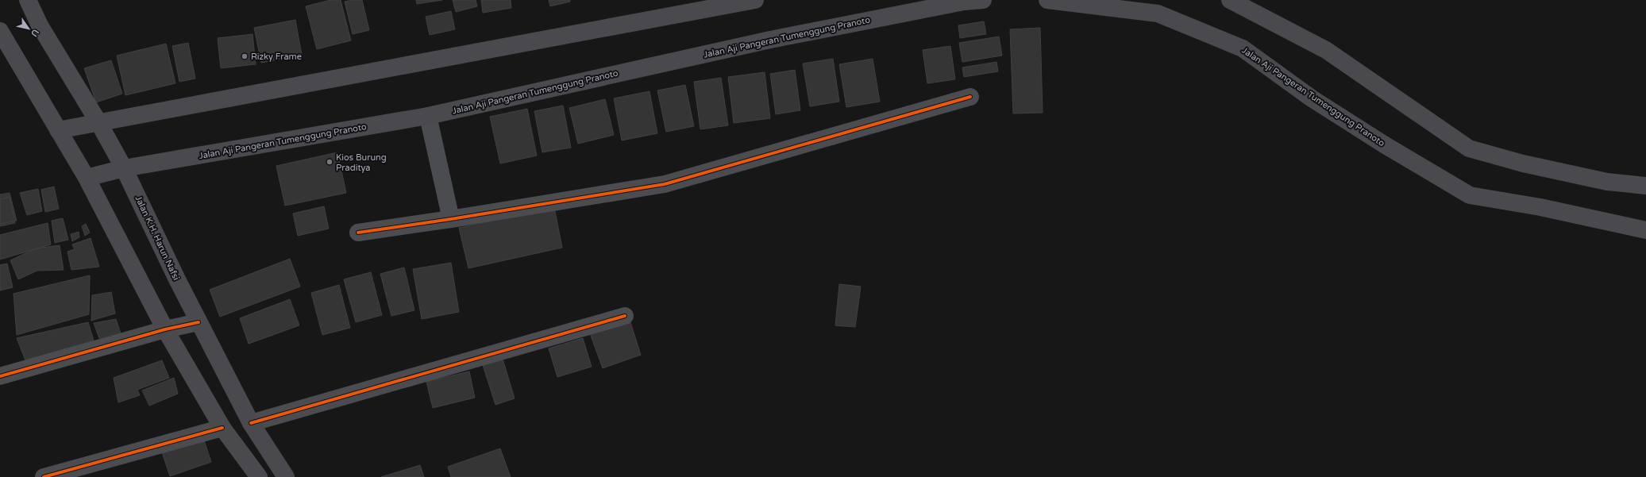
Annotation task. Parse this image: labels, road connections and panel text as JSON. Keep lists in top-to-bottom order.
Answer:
{
  "streets": {
    "main road": ["Jalan Aji Pangeran Tumenggung Pranoto", "Jalan K.H. Harun Nafsi"]
  },
  "crossings": [
    ["Jalan Aji Pangeran Tumenggung Pranoto", "Jalan K.H. Harun Nafsi"]
  ],
  "places": ["Rizky Frame", "Kios Burung Praditya"],
  "north": "bottom right"
}
